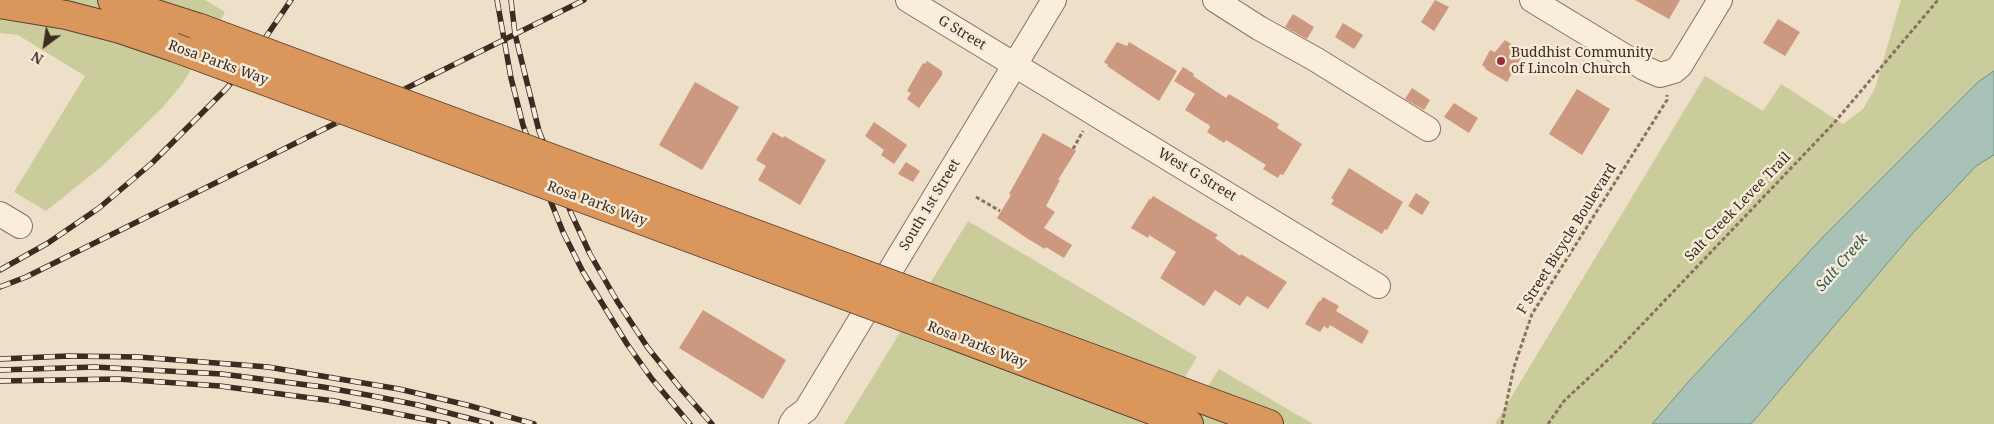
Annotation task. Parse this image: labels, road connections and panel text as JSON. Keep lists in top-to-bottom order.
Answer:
{
  "streets": {
    "highway": ["Rosa Parks Way"],
    "street": ["G Street", "West G Street", "South 1st Street"],
    "path": ["Salt Creek Levee Trail", "F Street Bicycle Boulevard"]
  },
  "crossings": [
    ["G Street", "West G Street"],
    ["G Street", "South 1st Street"],
    ["West G Street", "South 1st Street"]
  ],
  "water": ["Salt Creek"],
  "places": ["Buddhist Community of Lincoln Church"],
  "north": "bottom left"
}
